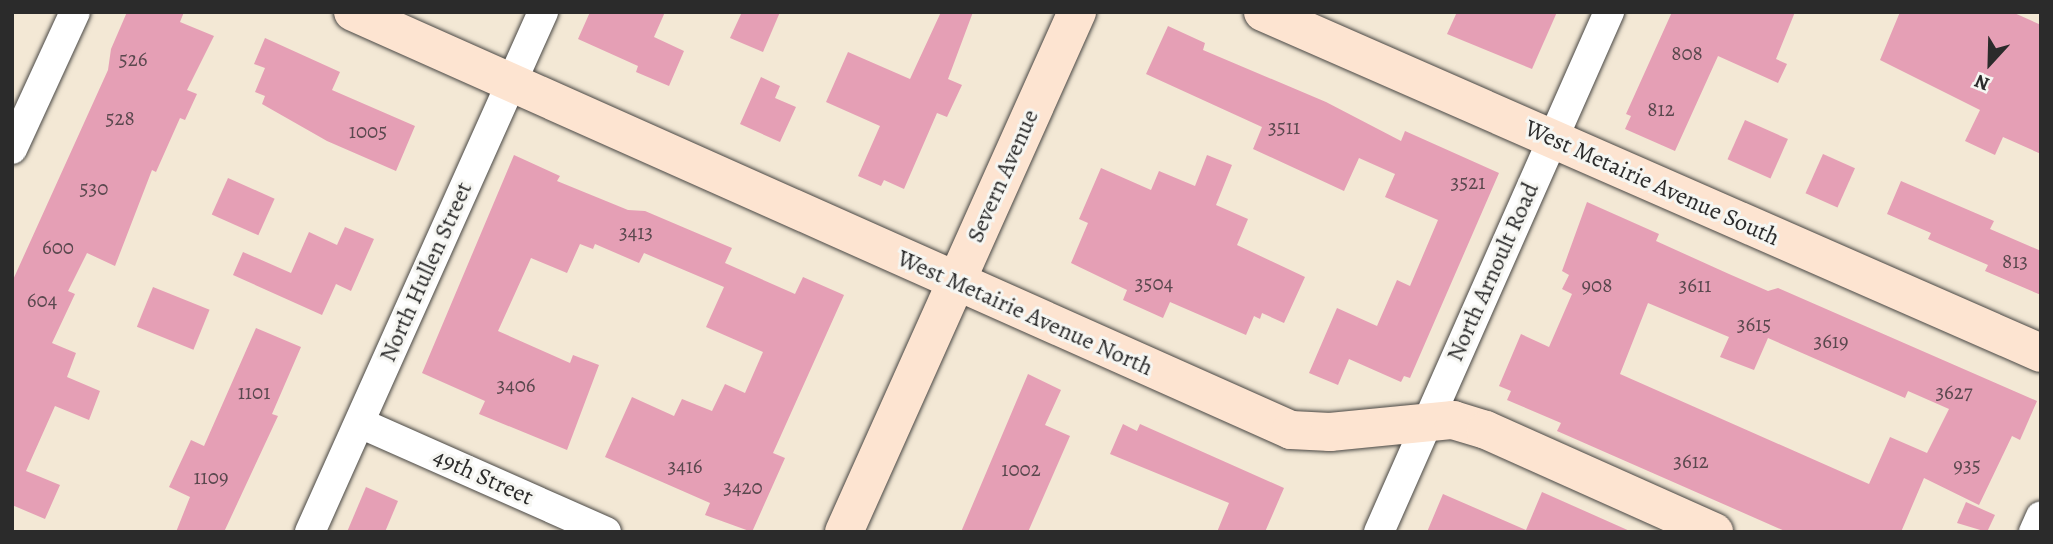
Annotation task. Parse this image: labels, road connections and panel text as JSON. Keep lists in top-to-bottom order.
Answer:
{
  "streets": {
    "main road": ["Severn Avenue", "West Metairie Avenue South", "West Metairie Avenue North"],
    "street": ["North Hullen Street", "North Arnoult Road", "49th Street"]
  },
  "crossings": [
    ["Severn Avenue", "West Metairie Avenue North"],
    ["West Metairie Avenue South", "North Arnoult Road"],
    ["North Hullen Street", "West Metairie Avenue North"],
    ["North Hullen Street", "49th Street"],
    ["North Arnoult Road", "West Metairie Avenue North"]
  ],
  "house_numbers": [
    "808",
    "526",
    "812",
    "528",
    "3511",
    "1005",
    "3521",
    "530",
    "3413",
    "600",
    "813",
    "3504",
    "908",
    "3611",
    "604",
    "3615",
    "3619",
    "3406",
    "1101",
    "3627",
    "3612",
    "935",
    "3416",
    "1002",
    "1109",
    "3420"
  ],
  "north": "bottom"
}
